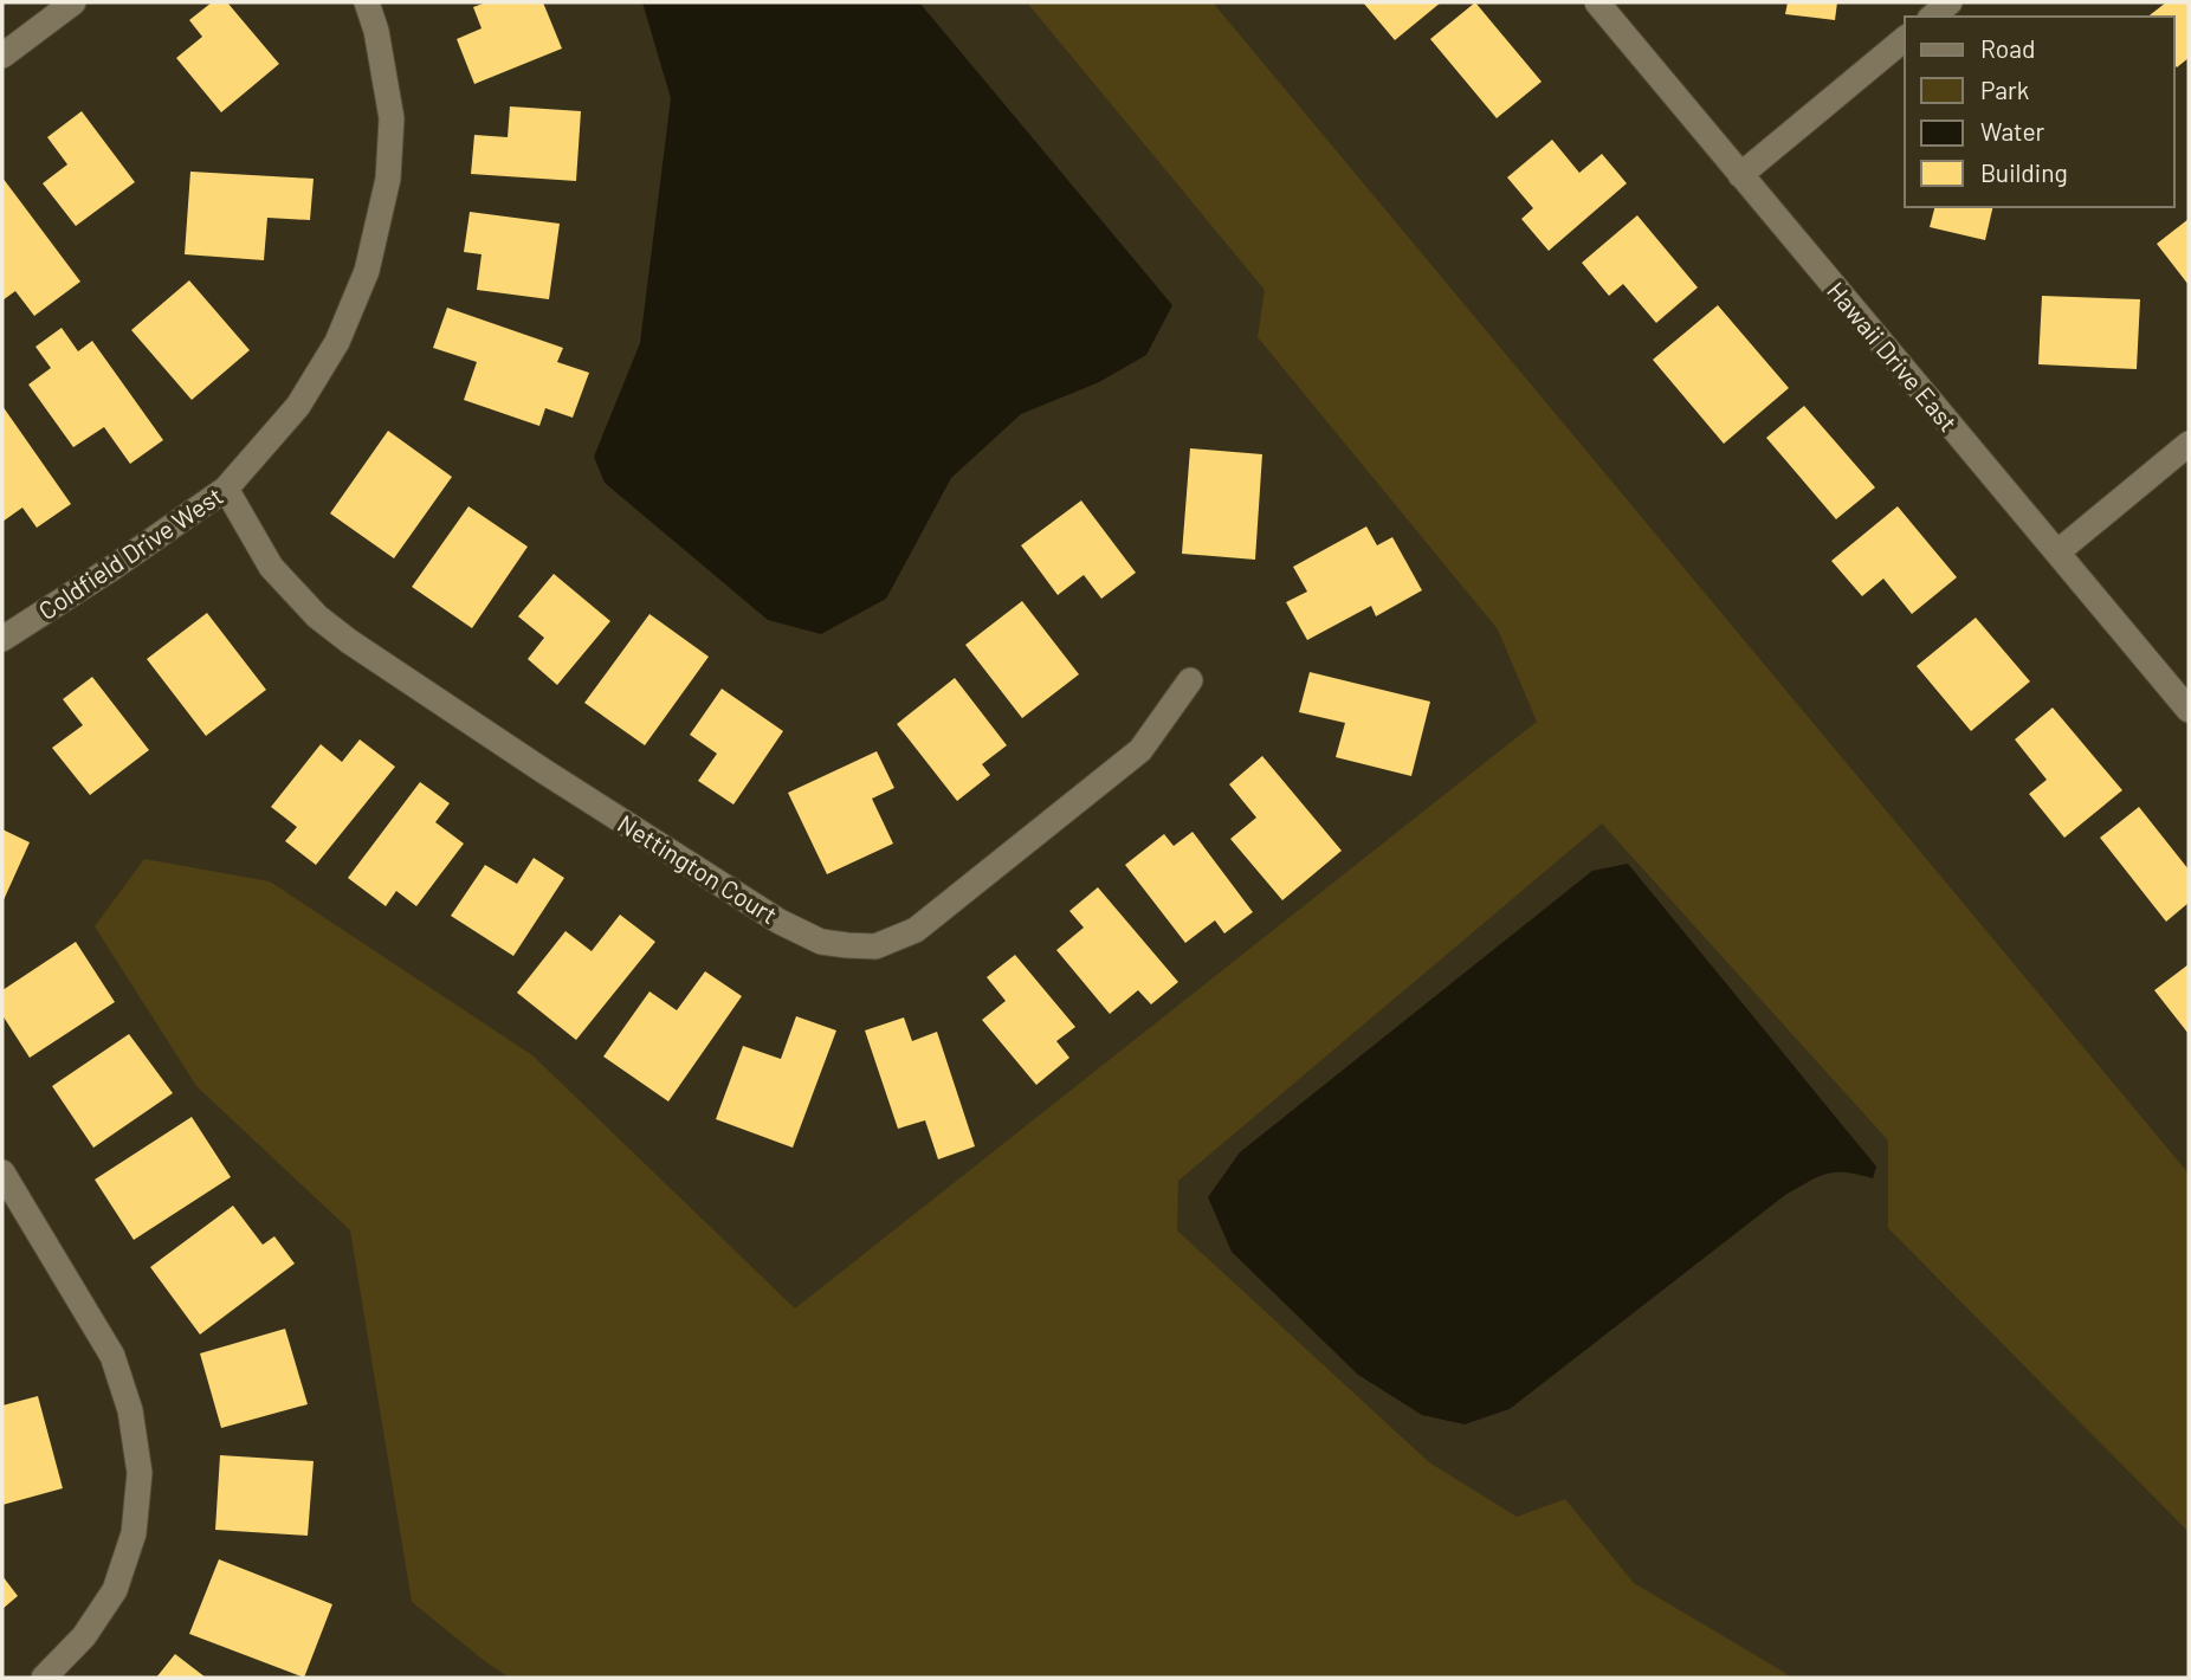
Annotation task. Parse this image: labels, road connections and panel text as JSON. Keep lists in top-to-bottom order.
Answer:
{
  "streets": {
    "street": ["Hawaii Drive East", "Coldfield Drive West", "Nettington Court"]
  },
  "crossings": [
    ["Coldfield Drive West", "Nettington Court"]
  ],
  "legend": [
    "Road",
    "Park",
    "Water",
    "Building"
  ]
}
